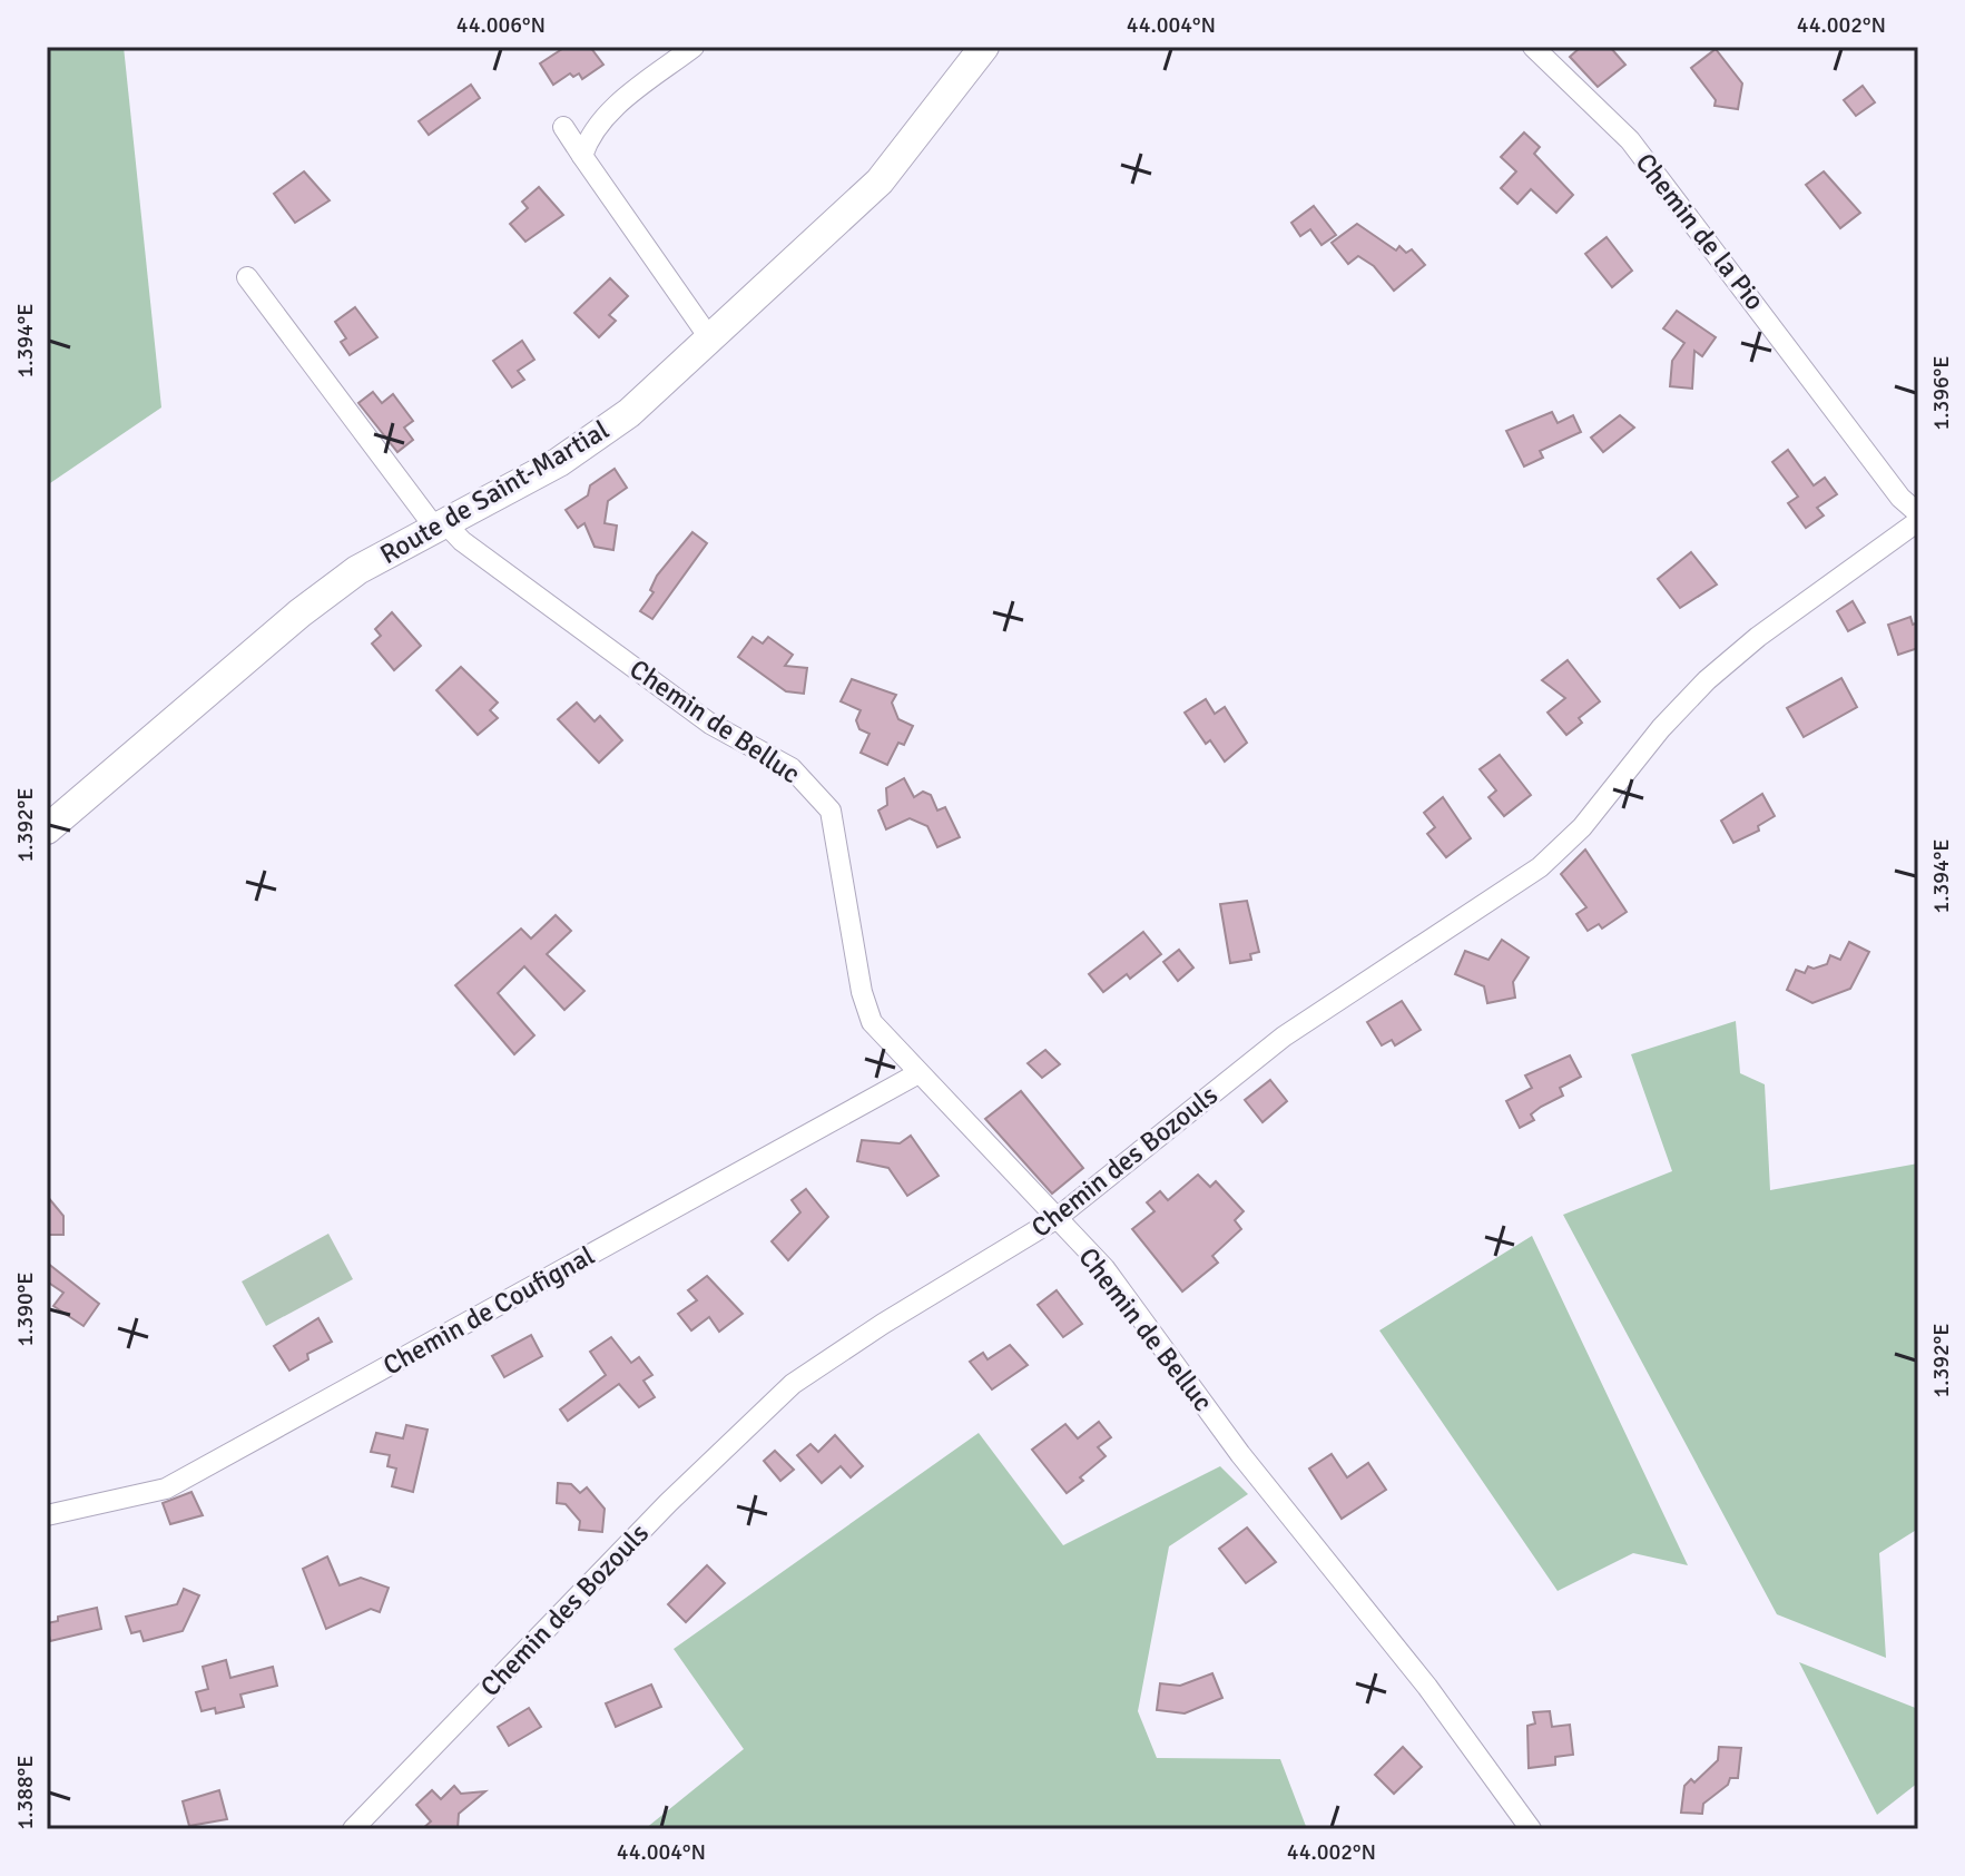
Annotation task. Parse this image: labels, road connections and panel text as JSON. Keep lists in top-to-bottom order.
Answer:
{
  "streets": {
    "main road": ["Route de Saint-Martial"],
    "street": [
      "Chemin de la Pio",
      "Chemin de Belluc",
      "Chemin des Bozouls",
      "Chemin de Coufignal"
    ]
  },
  "crossings": [
    ["Route de Saint-Martial", "Chemin de Belluc"],
    ["Chemin de Belluc", "Chemin des Bozouls"],
    ["Chemin de Belluc", "Chemin de Coufignal"]
  ],
  "coordinates": [
    "44.006°N",
    "44.004°N",
    "44.002°N",
    "1.394°E",
    "1.396°E",
    "1.392°E",
    "1.390°E",
    "1.388°E"
  ]
}
